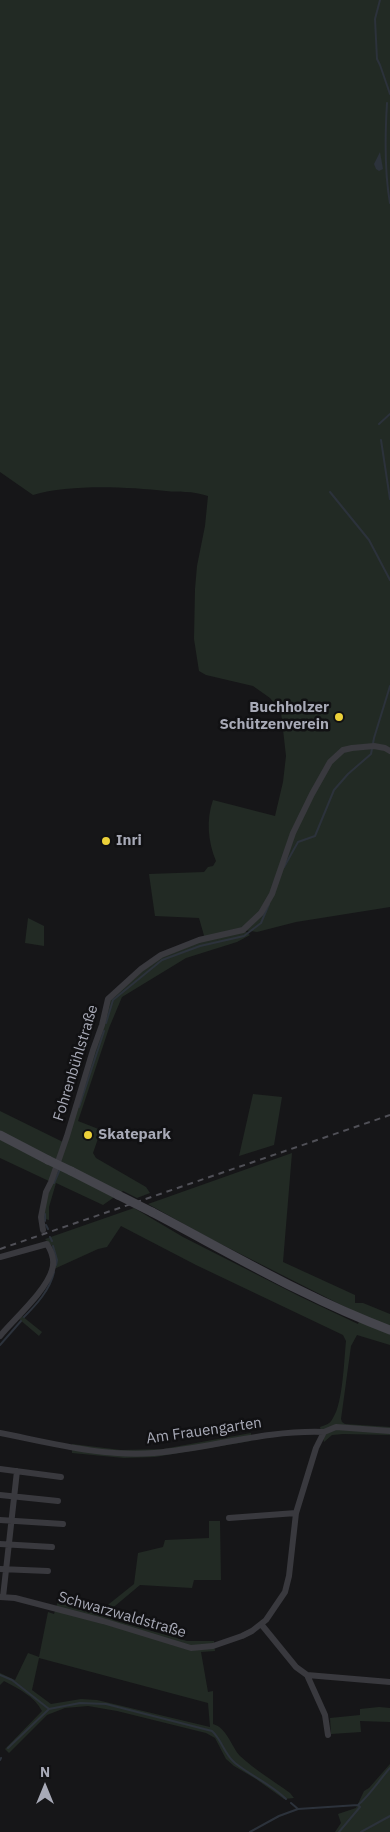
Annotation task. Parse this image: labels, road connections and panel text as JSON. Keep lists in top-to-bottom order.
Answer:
{
  "streets": {
    "street": ["Fohrenbühlstraße", "Am Frauengarten", "Schwarzwaldstraße"]
  },
  "crossings": [
    ["Am Frauengarten", "Schwarzwaldstraße"]
  ],
  "places": ["Buchholzer Schützenverein", "Inri", "Skatepark"],
  "north": "top"
}
